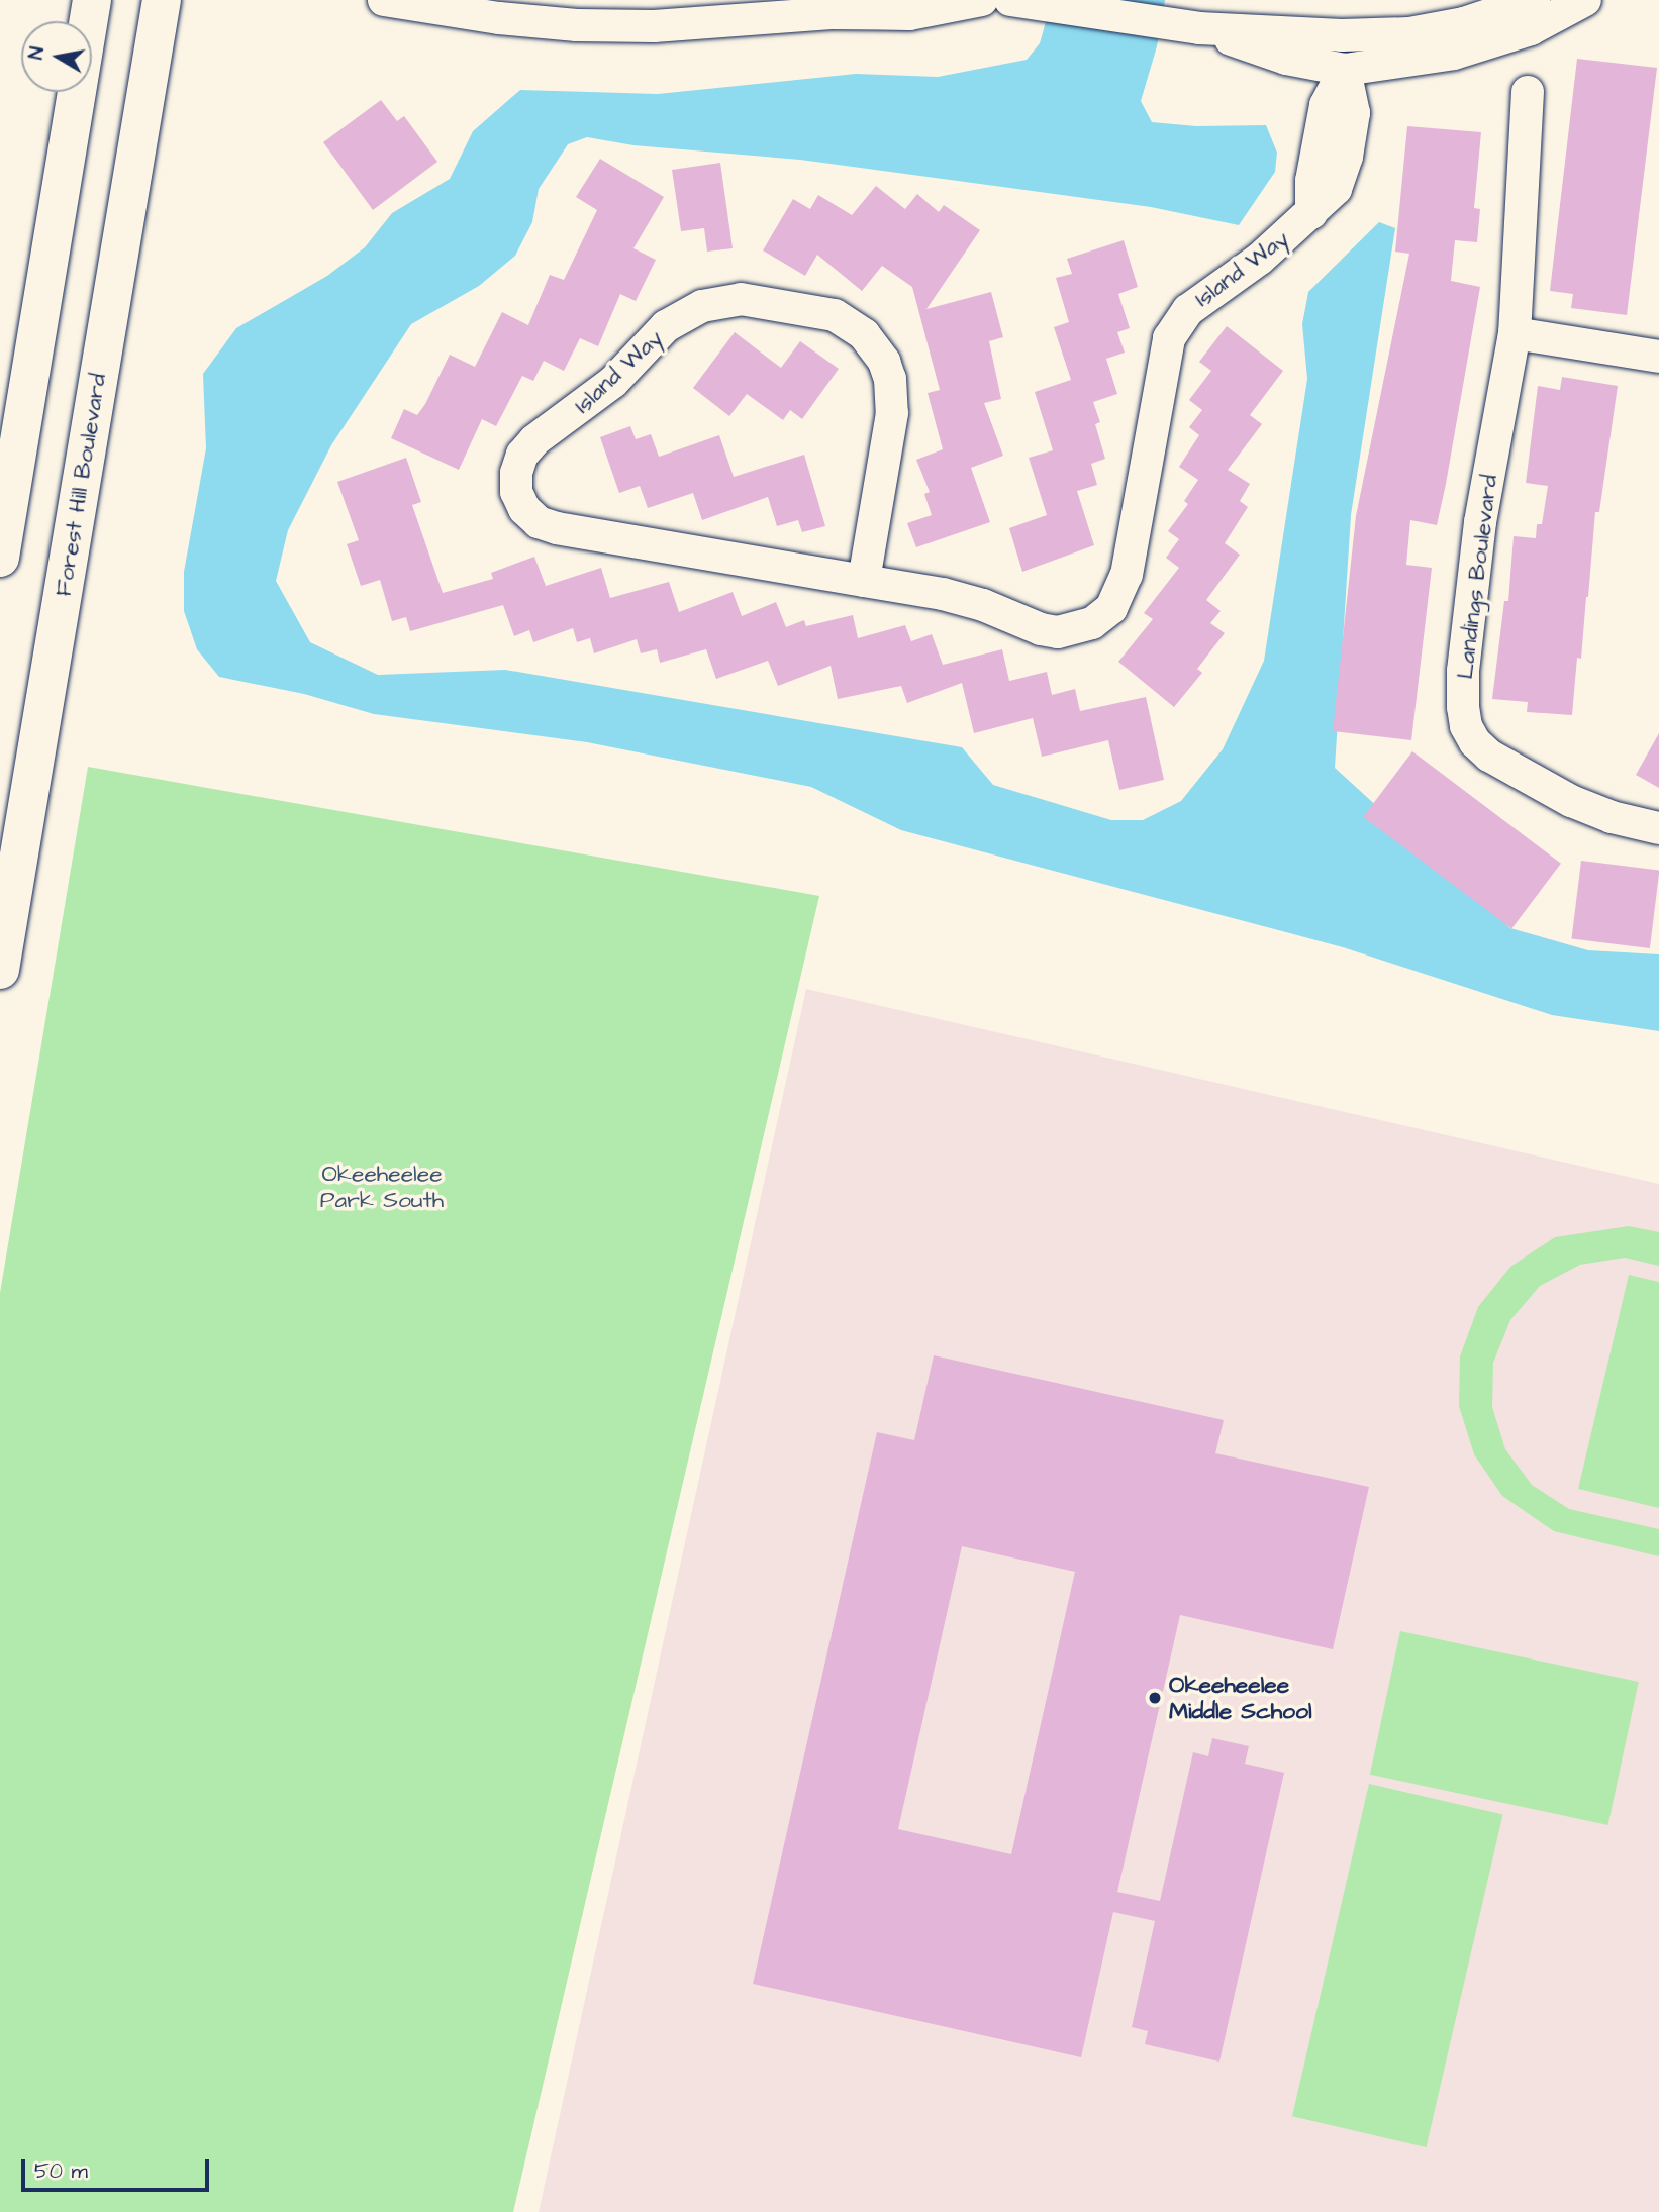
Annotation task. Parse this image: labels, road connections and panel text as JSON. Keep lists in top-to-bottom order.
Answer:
{
  "streets": {
    "main road": ["Forest Hill Boulevard"],
    "street": ["Island Way", "Landings Boulevard"]
  },
  "parks": ["Okeeheelee Park South"],
  "places": ["Okeeheelee Middle School"],
  "scale_bar": "50 m",
  "north": "left"
}
